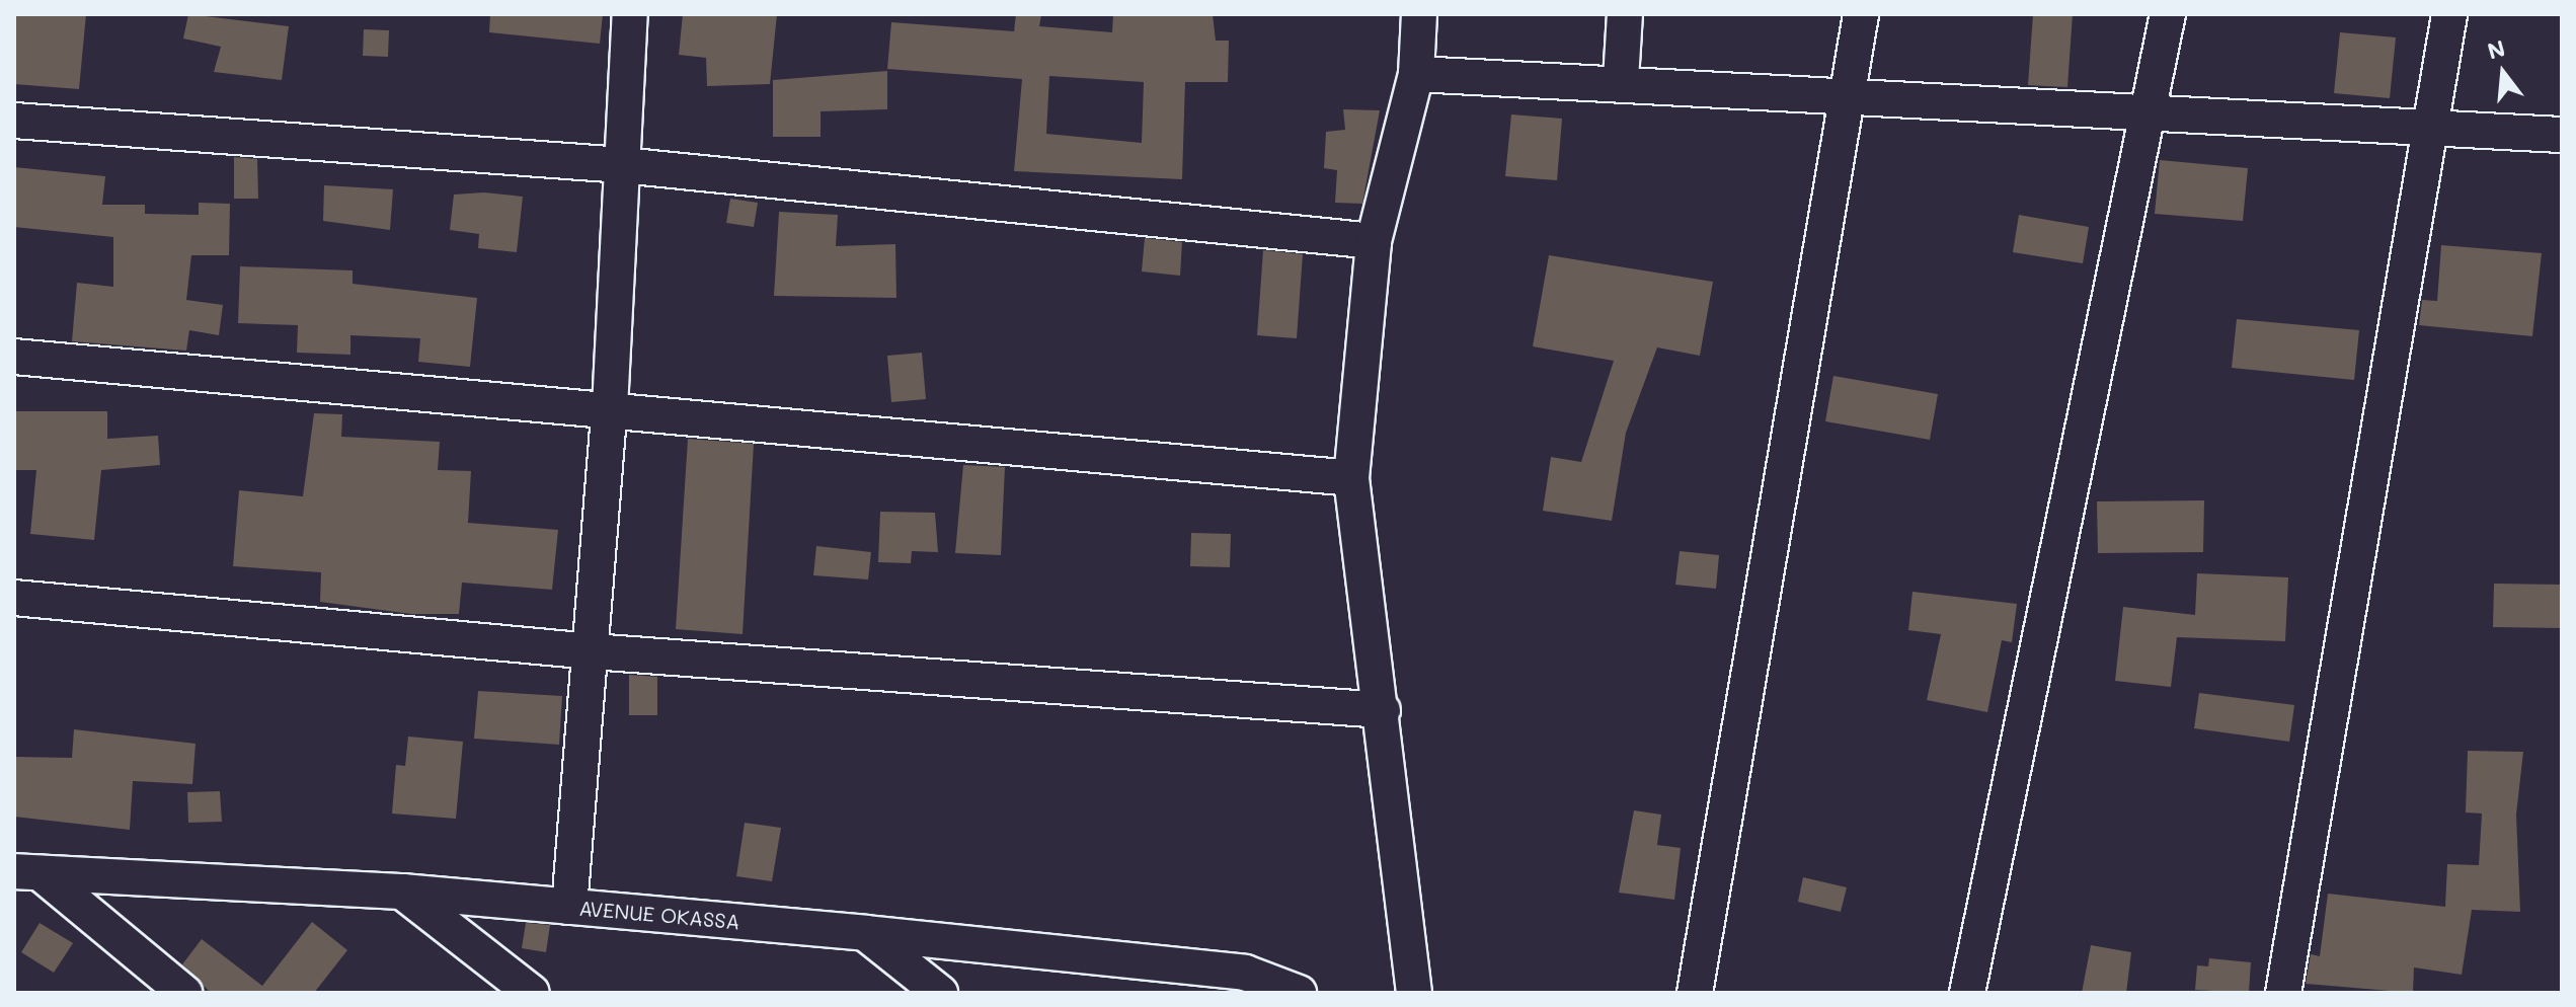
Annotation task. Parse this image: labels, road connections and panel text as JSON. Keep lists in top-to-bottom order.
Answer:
{
  "streets": {
    "street": ["AVENUE OKASSA"]
  },
  "north": "top"
}
